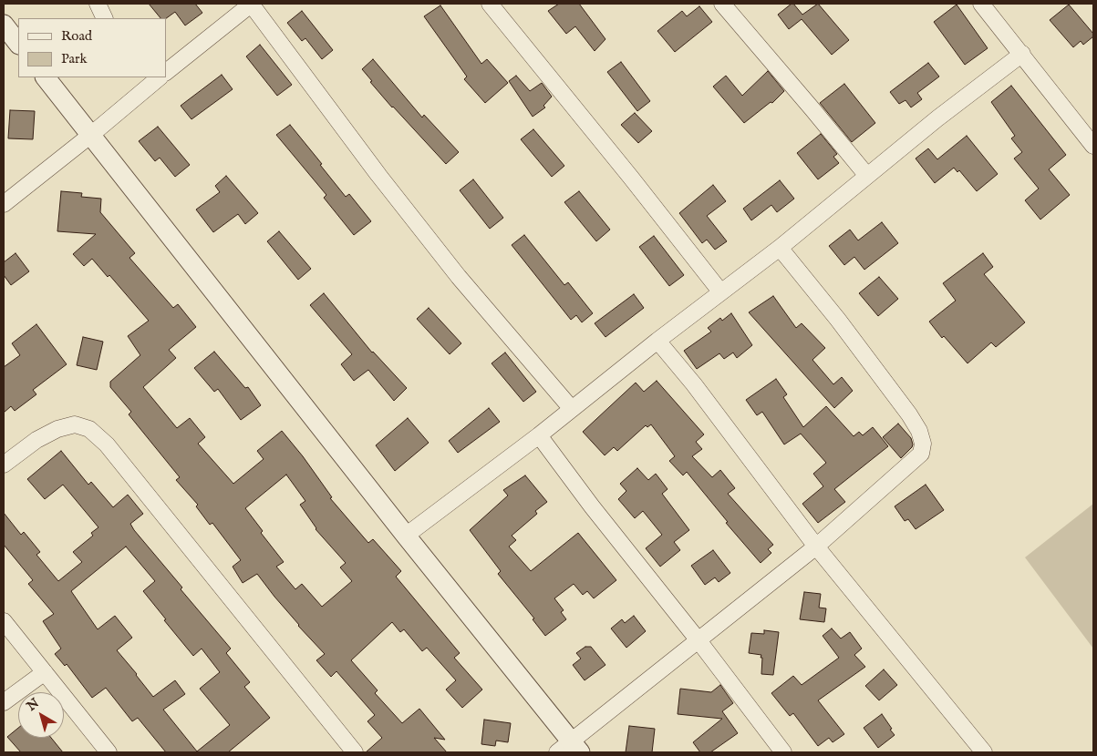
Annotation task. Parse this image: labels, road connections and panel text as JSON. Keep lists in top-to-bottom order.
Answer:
{
  "legend": ["Road", "Park"],
  "north": "top left"
}
